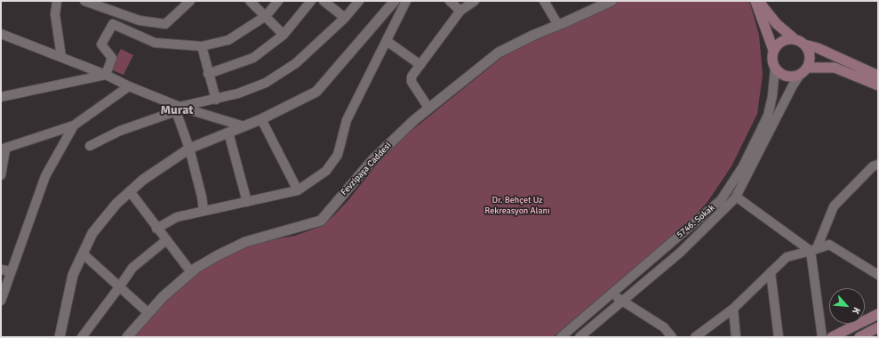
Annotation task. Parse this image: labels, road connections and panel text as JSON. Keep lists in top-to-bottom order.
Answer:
{
  "streets": {
    "street": ["Fevzipaşa Caddesi", "5746. Sokak"]
  },
  "districts": ["Murat"],
  "parks": ["Dr. Behçet Uz Rekreasyon Alanı"],
  "north": "bottom right"
}
